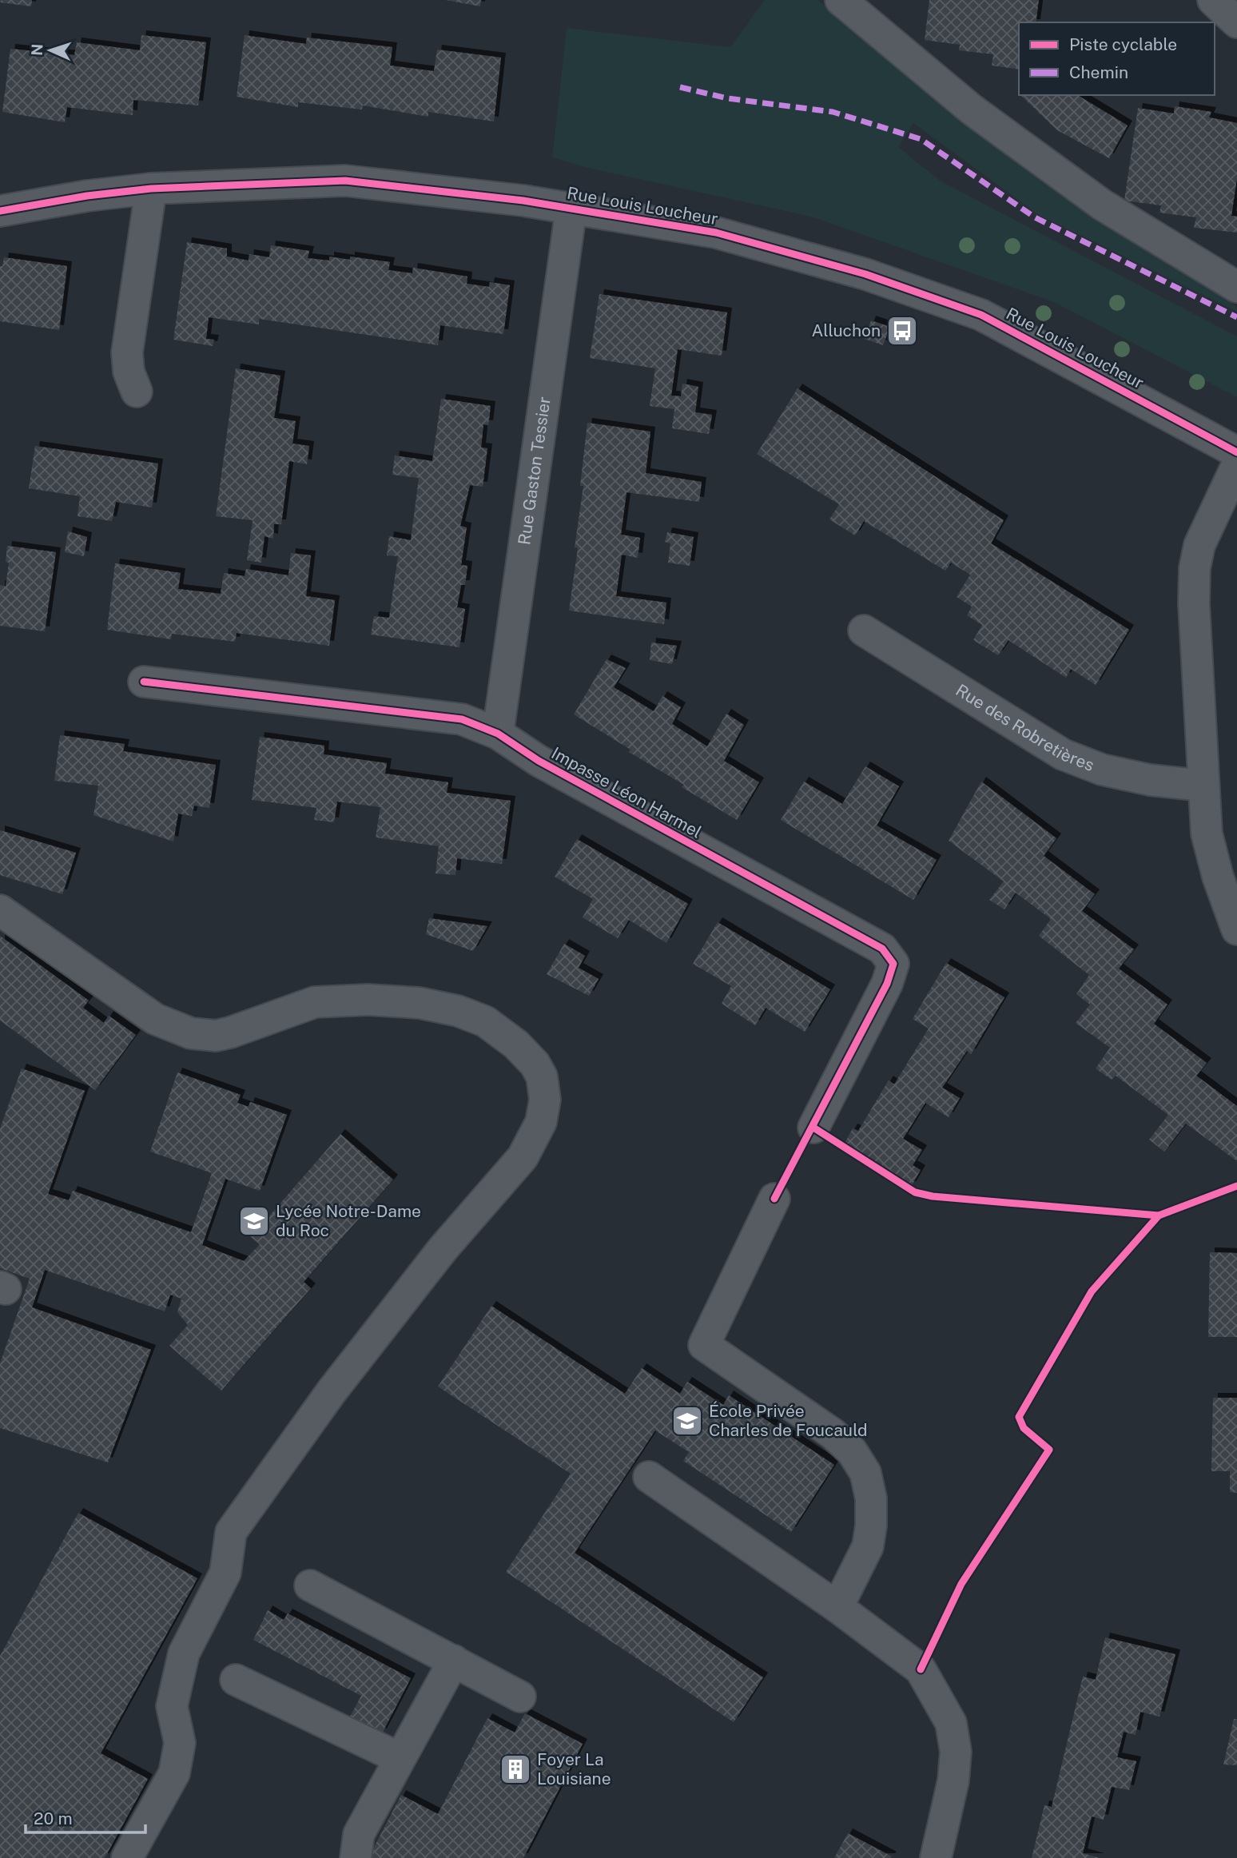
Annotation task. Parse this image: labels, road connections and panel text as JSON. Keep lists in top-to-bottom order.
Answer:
{
  "streets": {
    "street": [
      "Rue Louis Loucheur",
      "Rue Gaston Tessier",
      "Rue des Robretières",
      "Impasse Léon Harmel"
    ]
  },
  "crossings": [
    ["Rue Louis Loucheur", "Rue Gaston Tessier"],
    ["Rue Gaston Tessier", "Impasse Léon Harmel"]
  ],
  "places": {
    "bus stop": ["Alluchon"],
    "school or university": ["Lycée Notre-Dame du Roc", "École Privée Charles de Foucauld"],
    "building": ["Foyer La Louisiane"]
  },
  "legend": ["Piste cyclable", "Chemin"],
  "scale_bar": "20 m",
  "north": "left"
}
